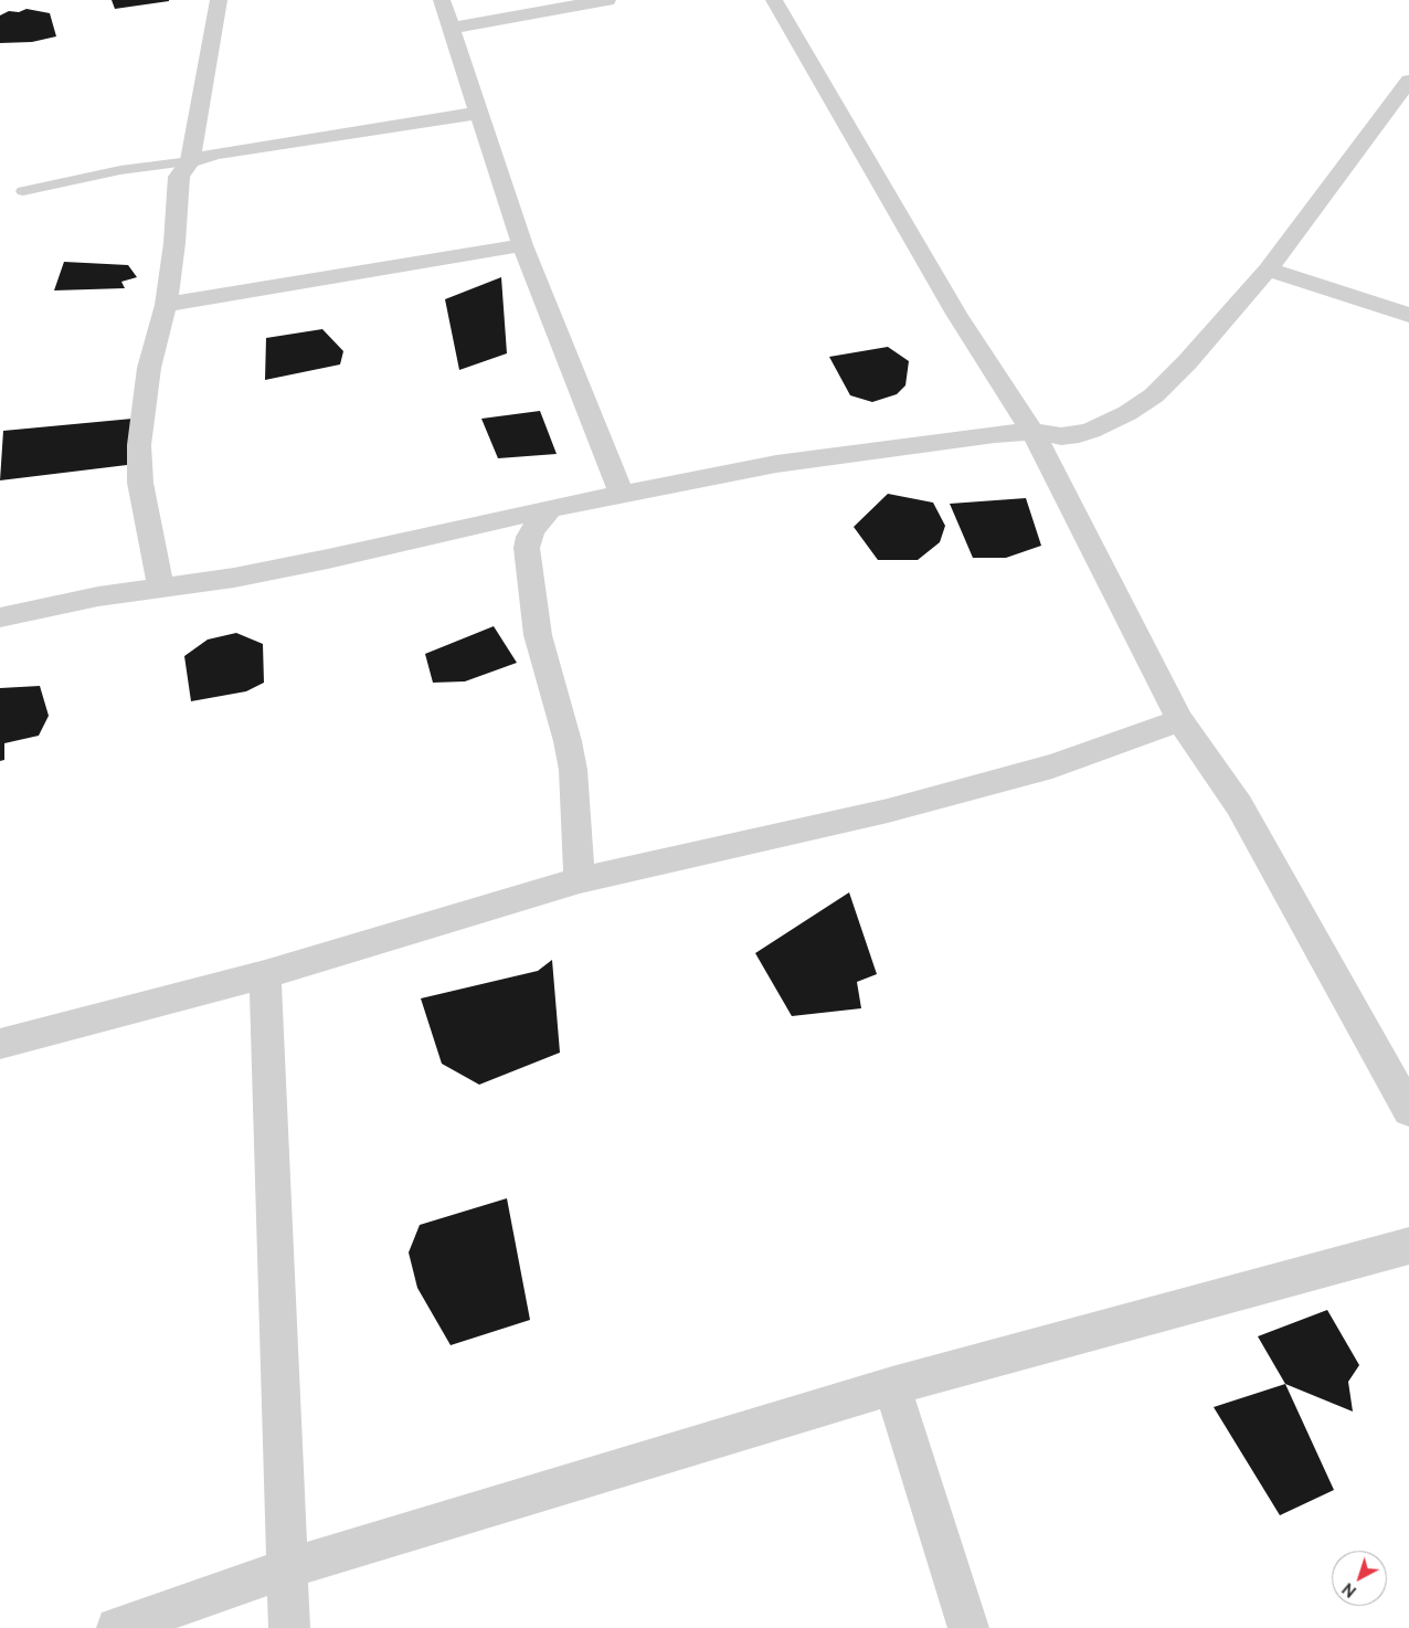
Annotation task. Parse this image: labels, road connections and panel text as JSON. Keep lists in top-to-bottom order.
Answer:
{
  "north": "bottom left"
}
